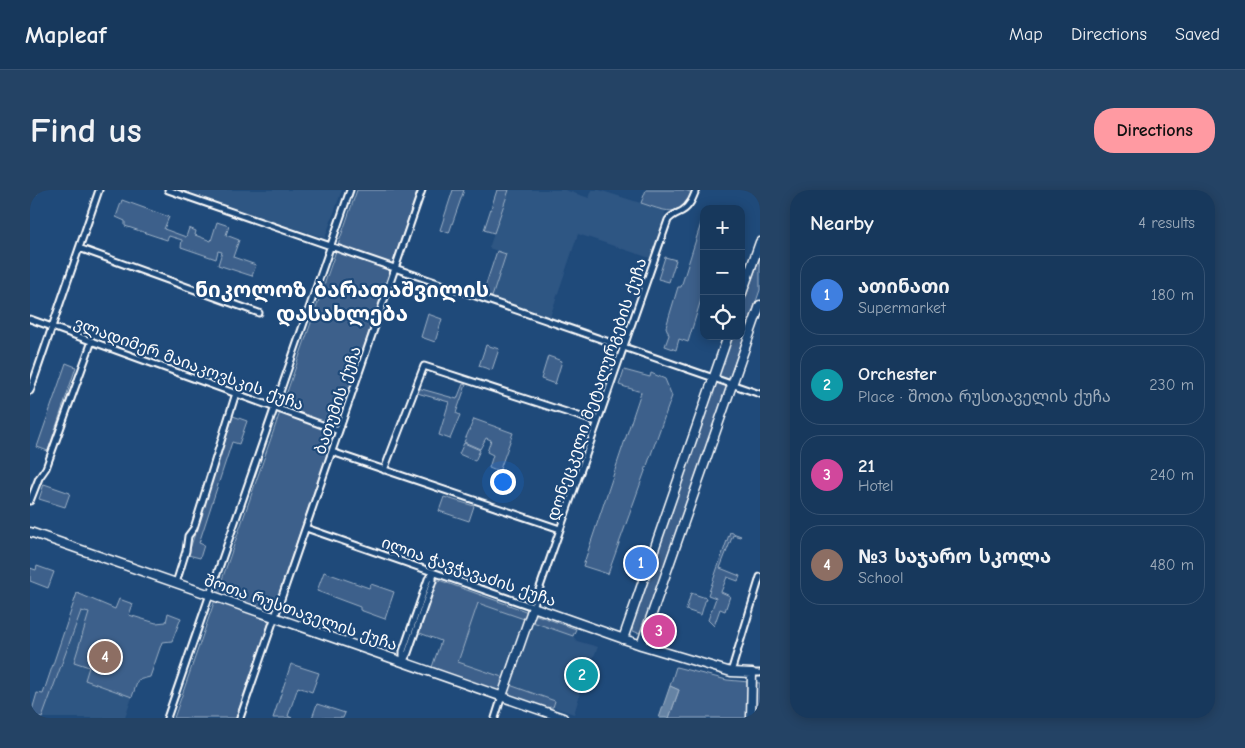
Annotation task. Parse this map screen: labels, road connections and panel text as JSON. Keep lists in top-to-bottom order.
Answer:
{
  "streets": {
    "street": [
      "ვლადიმერ მაიაკოვსკის ქუჩა",
      "დონეცკელი მეტალურგების ქუჩა",
      "ბათუმის ქუჩა",
      "ილია ჭავჭავაძის ქუჩა",
      "შოთა რუსთაველის ქუჩა"
    ]
  },
  "crossings": [
    ["ვლადიმერ მაიაკოვსკის ქუჩა", "ბათუმის ქუჩა"],
    ["დონეცკელი მეტალურგების ქუჩა", "ილია ჭავჭავაძის ქუჩა"],
    ["ბათუმის ქუჩა", "ილია ჭავჭავაძის ქუჩა"],
    ["ბათუმის ქუჩა", "შოთა რუსთაველის ქუჩა"]
  ],
  "districts": ["ნიკოლოზ ბარათაშვილის დასახლება"],
  "page": {
    "header": "Mapleaf",
    "nav": ["Map", "Directions", "Saved"],
    "buttons": "Directions",
    "title": "Find us",
    "heading": ["Nearby", "4 results"],
    "map_buttons": ["+", "−"],
    "list": [
      {
        "mark": "1",
        "name": "ათინათი",
        "note": "Supermarket",
        "value": "180 m"
      },
      {
        "mark": "2",
        "name": "Orchester",
        "note": "Place · შოთა რუსთაველის ქუჩა",
        "value": "230 m"
      },
      {
        "mark": "3",
        "name": "21",
        "note": "Hotel",
        "value": "240 m"
      },
      {
        "mark": "4",
        "name": "№3 საჯარო სკოლა",
        "note": "School",
        "value": "480 m"
      }
    ],
    "pins": [
      "1",
      "3",
      "4",
      "2"
    ]
  }
}
